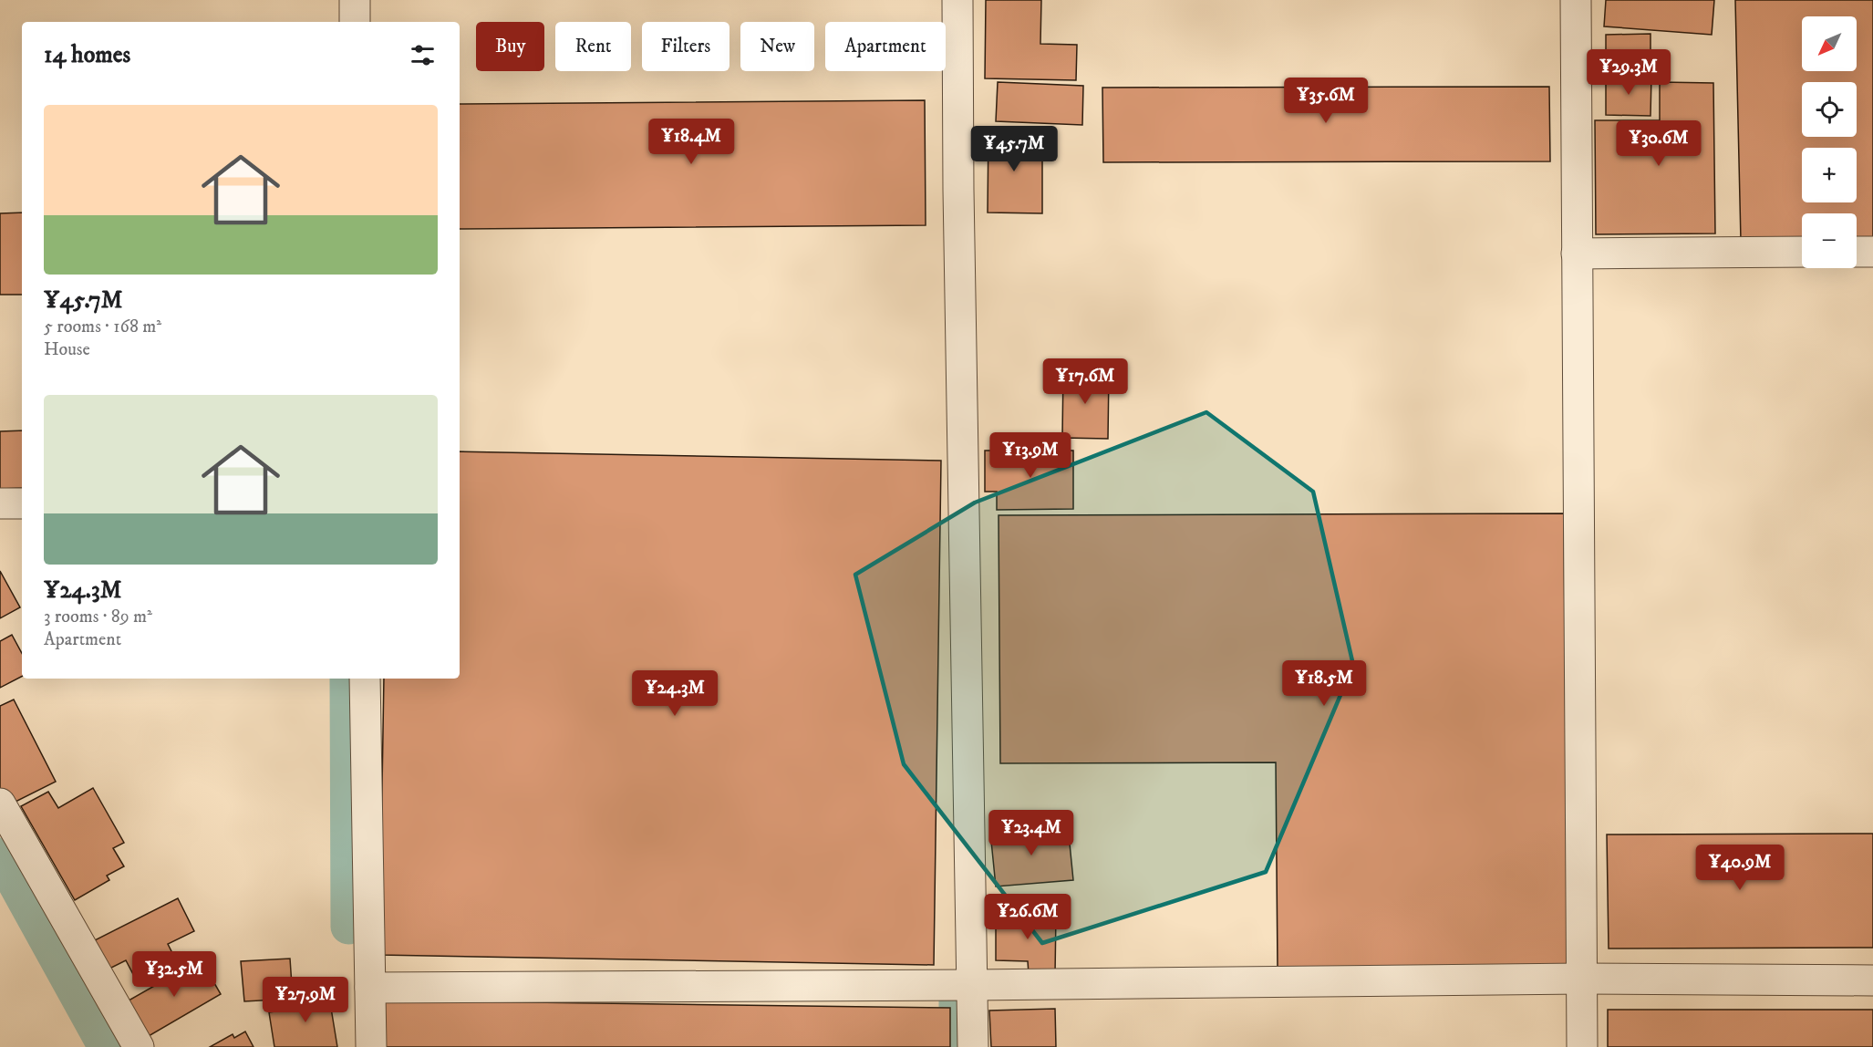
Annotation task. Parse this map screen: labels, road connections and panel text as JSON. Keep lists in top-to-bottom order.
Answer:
{
  "north": "bottom left",
  "page": {
    "map_buttons": ["+", "−"],
    "chip": [
      "Buy",
      "Rent",
      "Filters",
      "New",
      "Apartment"
    ],
    "heading": "14 homes",
    "price": [
      "¥29.3M",
      "¥35.6M",
      "¥18.4M",
      "¥30.6M",
      "¥45.7M",
      "¥17.6M",
      "¥13.9M",
      "¥18.5M",
      "¥24.3M",
      "¥23.4M",
      "¥40.9M",
      "¥26.6M",
      "¥32.5M",
      "¥27.9M"
    ],
    "list": [
      {
        "name": "¥45.7M",
        "note": "5 rooms · 168 m² · House"
      },
      {
        "name": "¥24.3M",
        "note": "3 rooms · 89 m² · Apartment"
      }
    ]
  }
}
